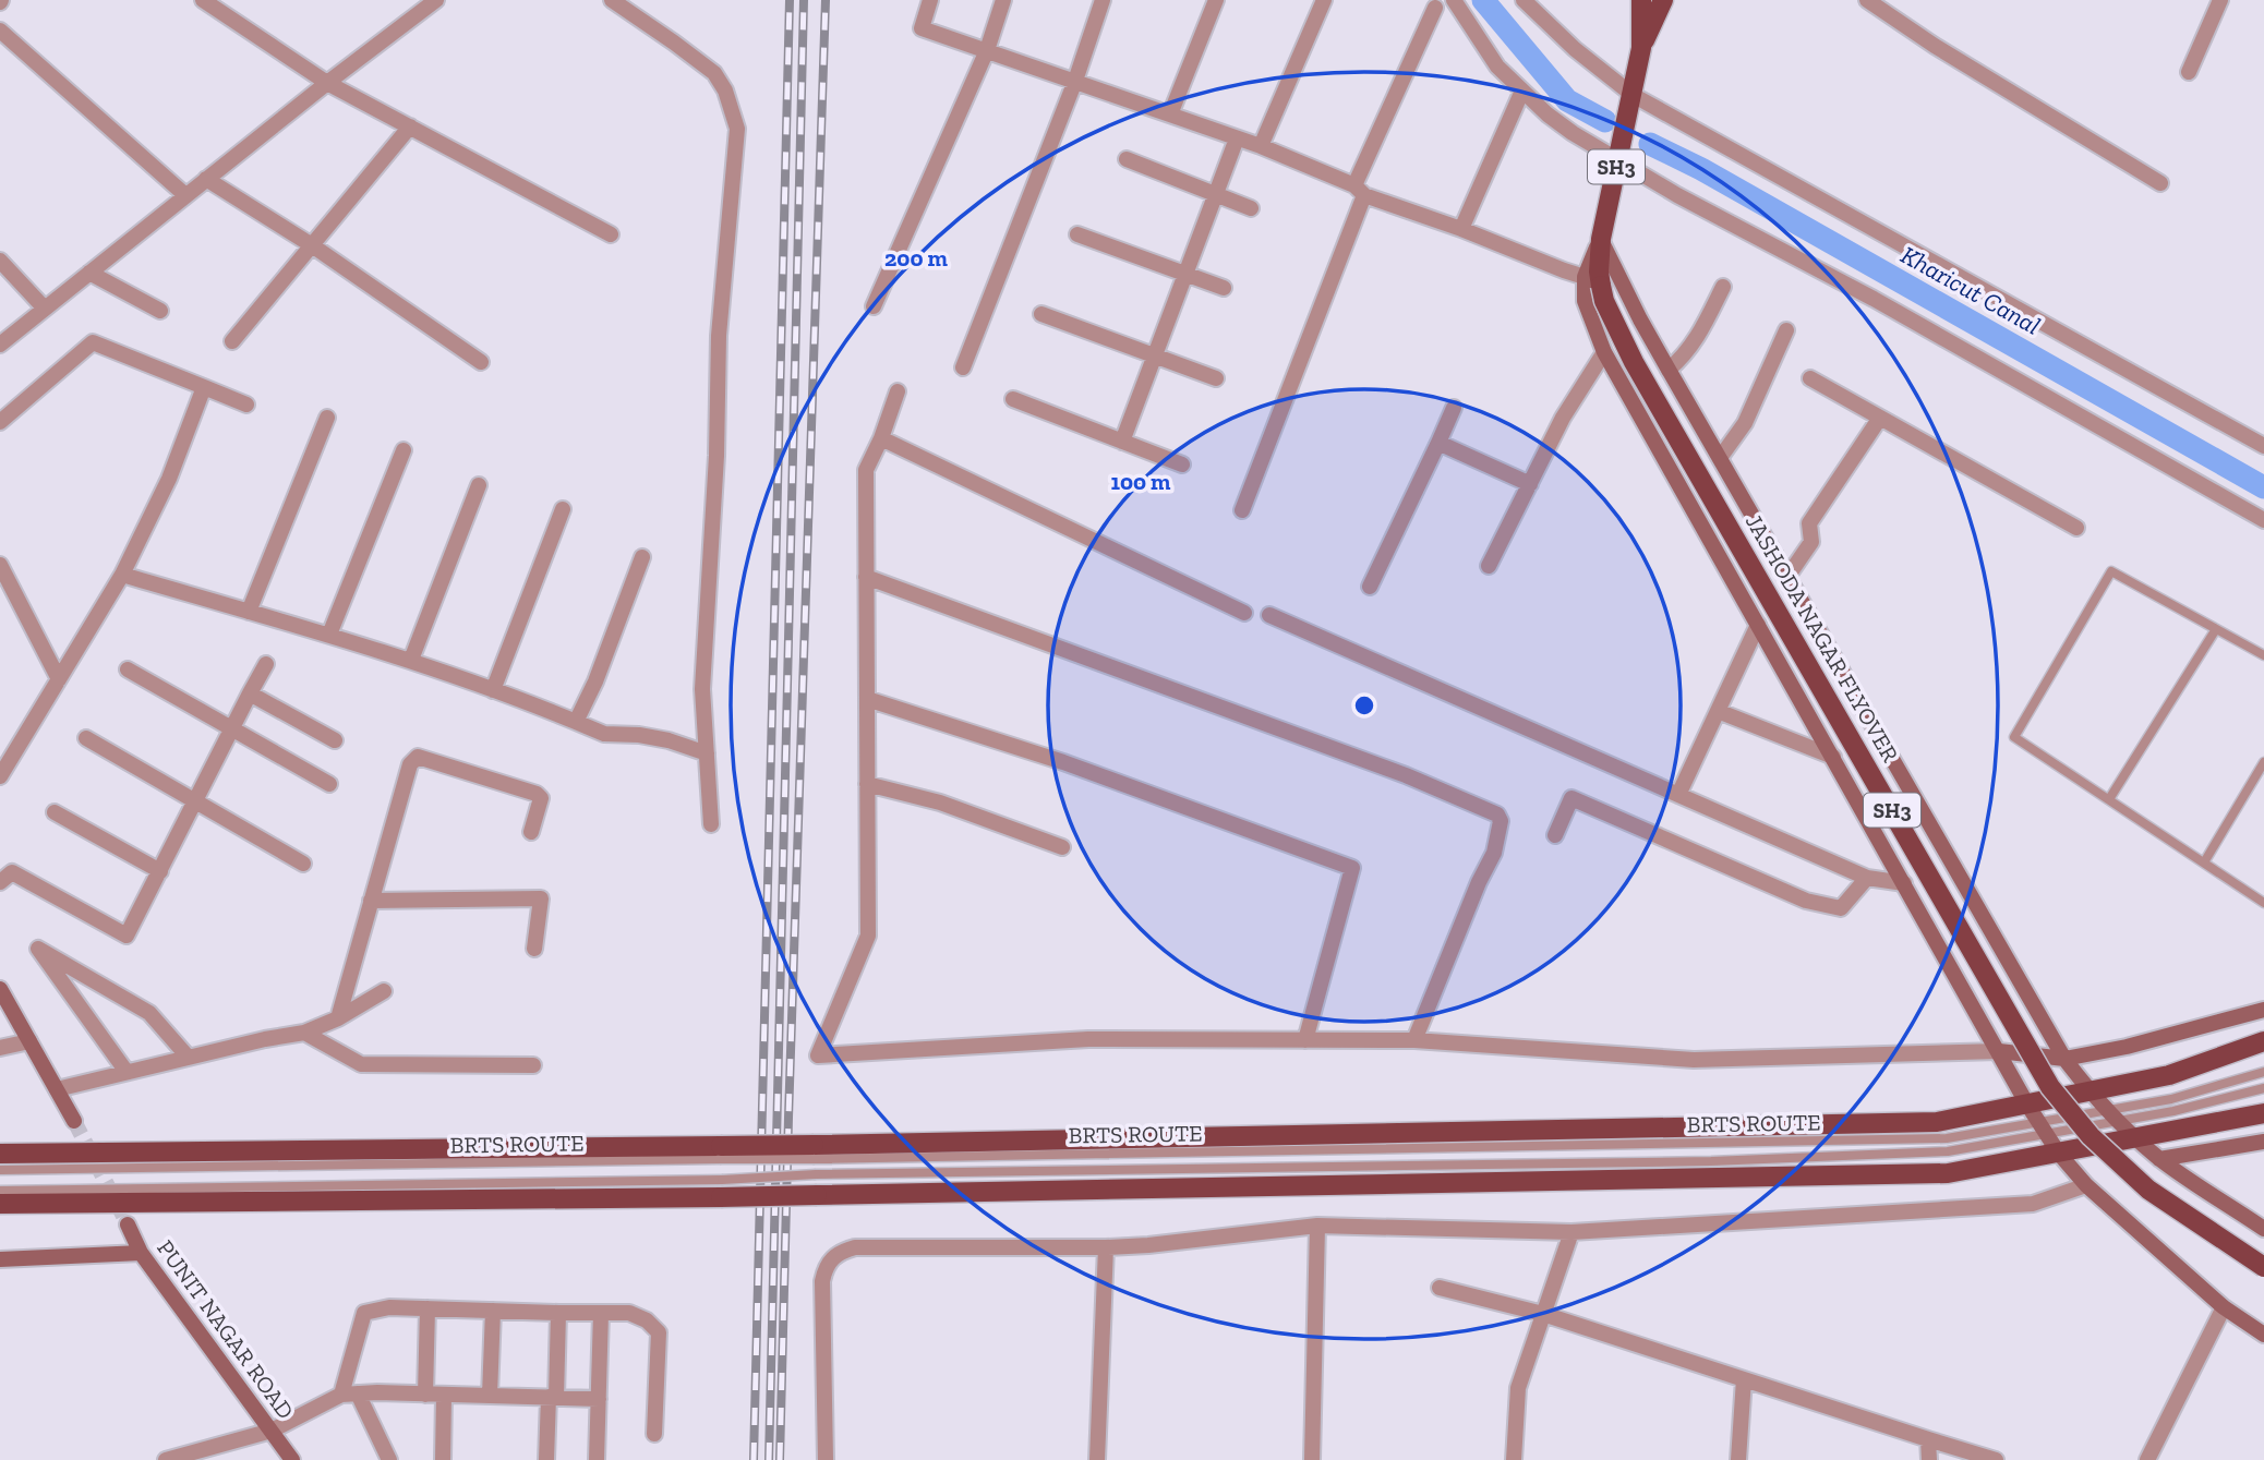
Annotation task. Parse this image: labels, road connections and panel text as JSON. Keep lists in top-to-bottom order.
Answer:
{
  "streets": {
    "main road": ["SH3", "JASHODA NAGAR FLYOVER"],
    "street": ["PUNIT NAGAR ROAD"],
    "lane": ["BRTS ROUTE"]
  },
  "crossings": [
    ["SH3", "JASHODA NAGAR FLYOVER"],
    ["SH3", "BRTS ROUTE"]
  ],
  "water": ["Kharicut Canal"],
  "rings": ["200 m", "100 m"]
}
